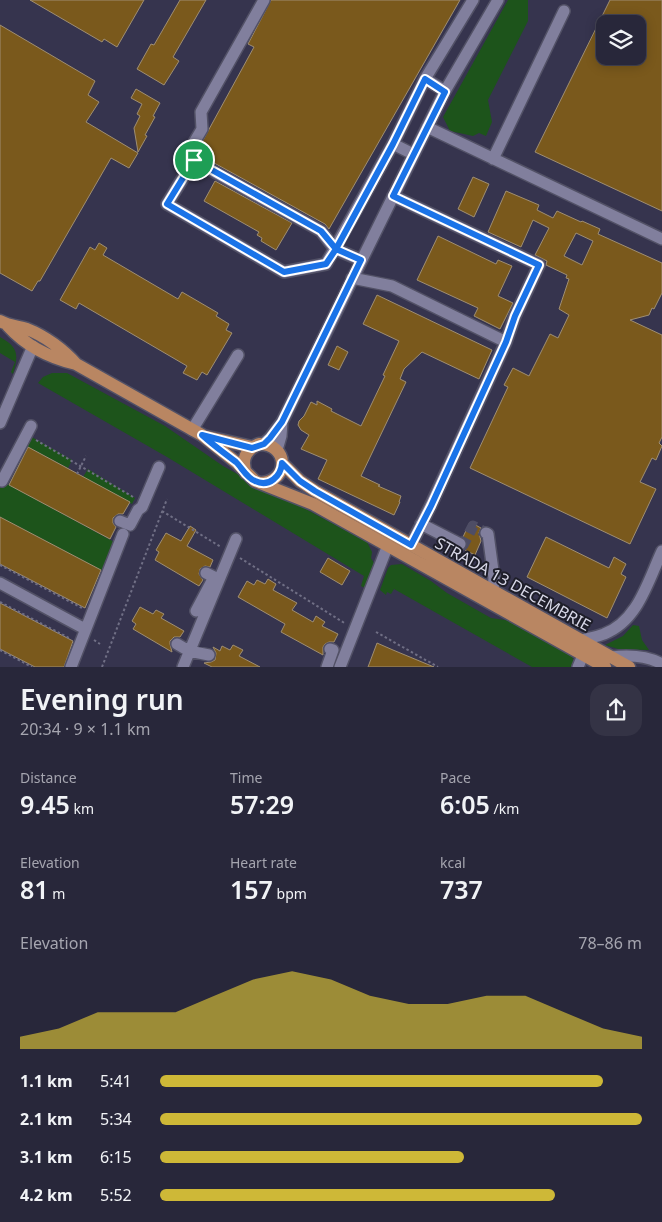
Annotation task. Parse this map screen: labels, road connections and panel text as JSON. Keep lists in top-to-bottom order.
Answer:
{
  "streets": {
    "main road": ["STRADA 13 DECEMBRIE"]
  },
  "page": {
    "heading": ["Evening run", "20:34 · 9 × 1.1 km"],
    "stats": [
      ["Distance", "9.45 km"],
      ["Time", "57:29"],
      ["Pace", "6:05 /km"],
      ["Elevation", "81 m"],
      ["Heart rate", "157 bpm"],
      ["kcal", "737"]
    ],
    "chart": ["Elevation", "78–86 m"],
    "list": [
      {
        "name": "1.1 km",
        "note": "5:41"
      },
      {
        "name": "2.1 km",
        "note": "5:34"
      },
      {
        "name": "3.1 km",
        "note": "6:15"
      },
      {
        "name": "4.2 km",
        "note": "5:52"
      }
    ]
  }
}
